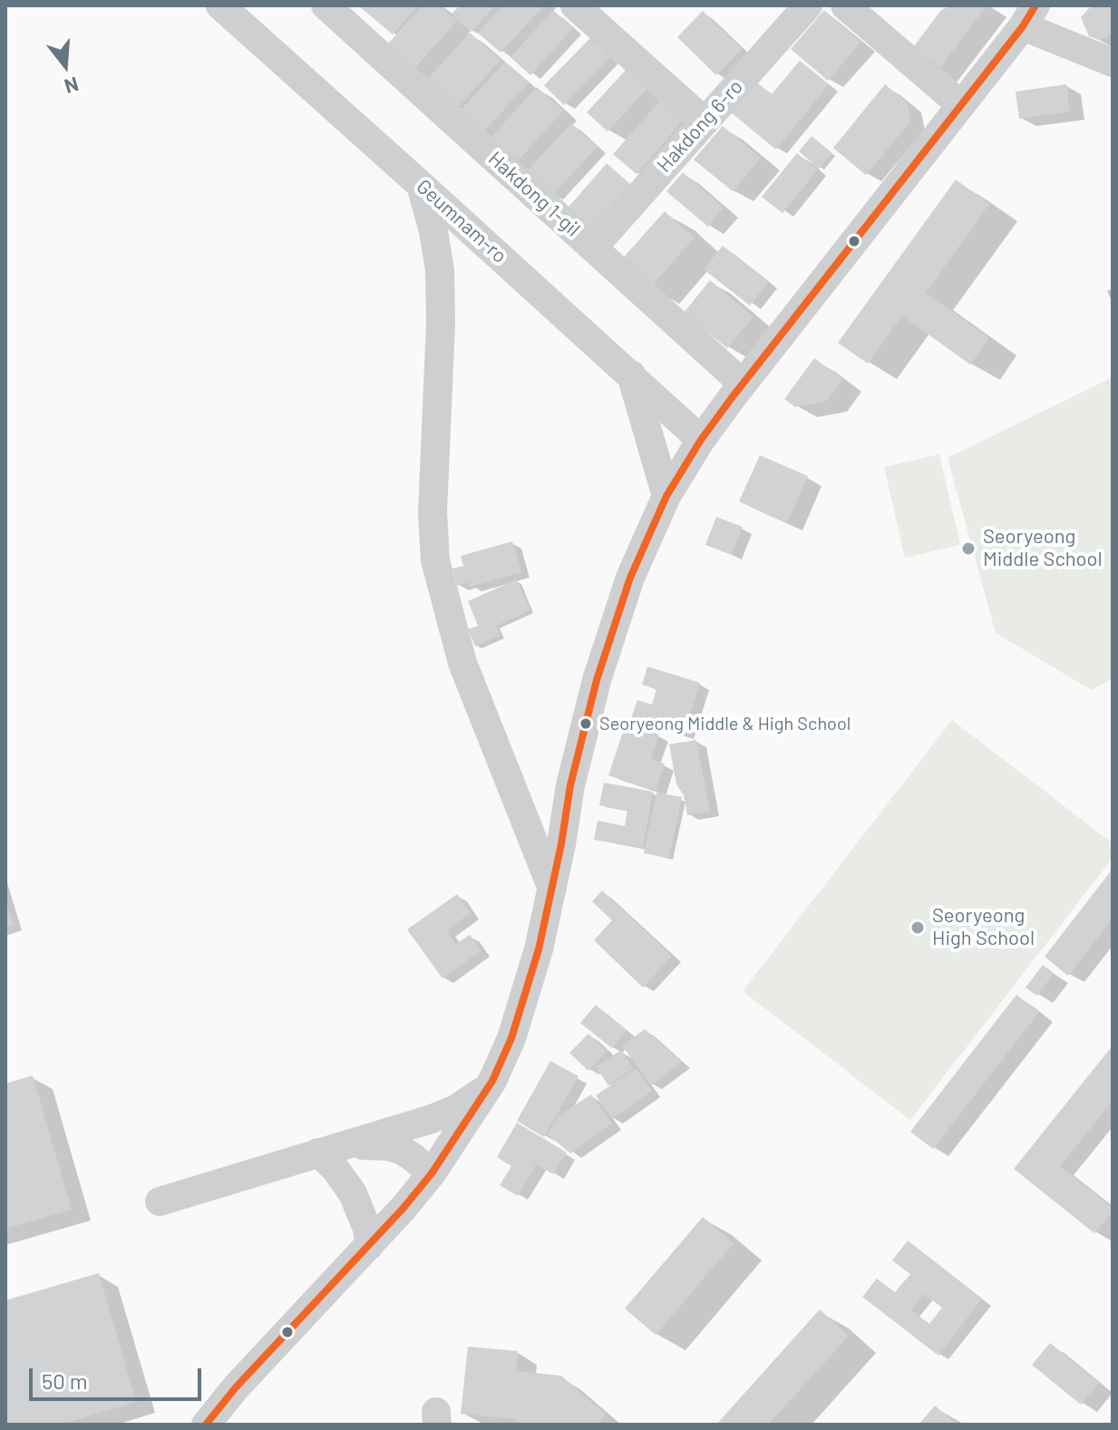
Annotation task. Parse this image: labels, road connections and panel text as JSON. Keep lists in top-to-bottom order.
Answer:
{
  "streets": {
    "street": ["Hakdong 6-ro", "Hakdong 1-gil", "Geumnam-ro"]
  },
  "crossings": [
    ["Hakdong 6-ro", "Hakdong 1-gil"]
  ],
  "places": ["Seoryeong Middle School", "Seoryeong Middle & High School", "Seoryeong High School"],
  "scale_bar": "50 m",
  "north": "bottom"
}
